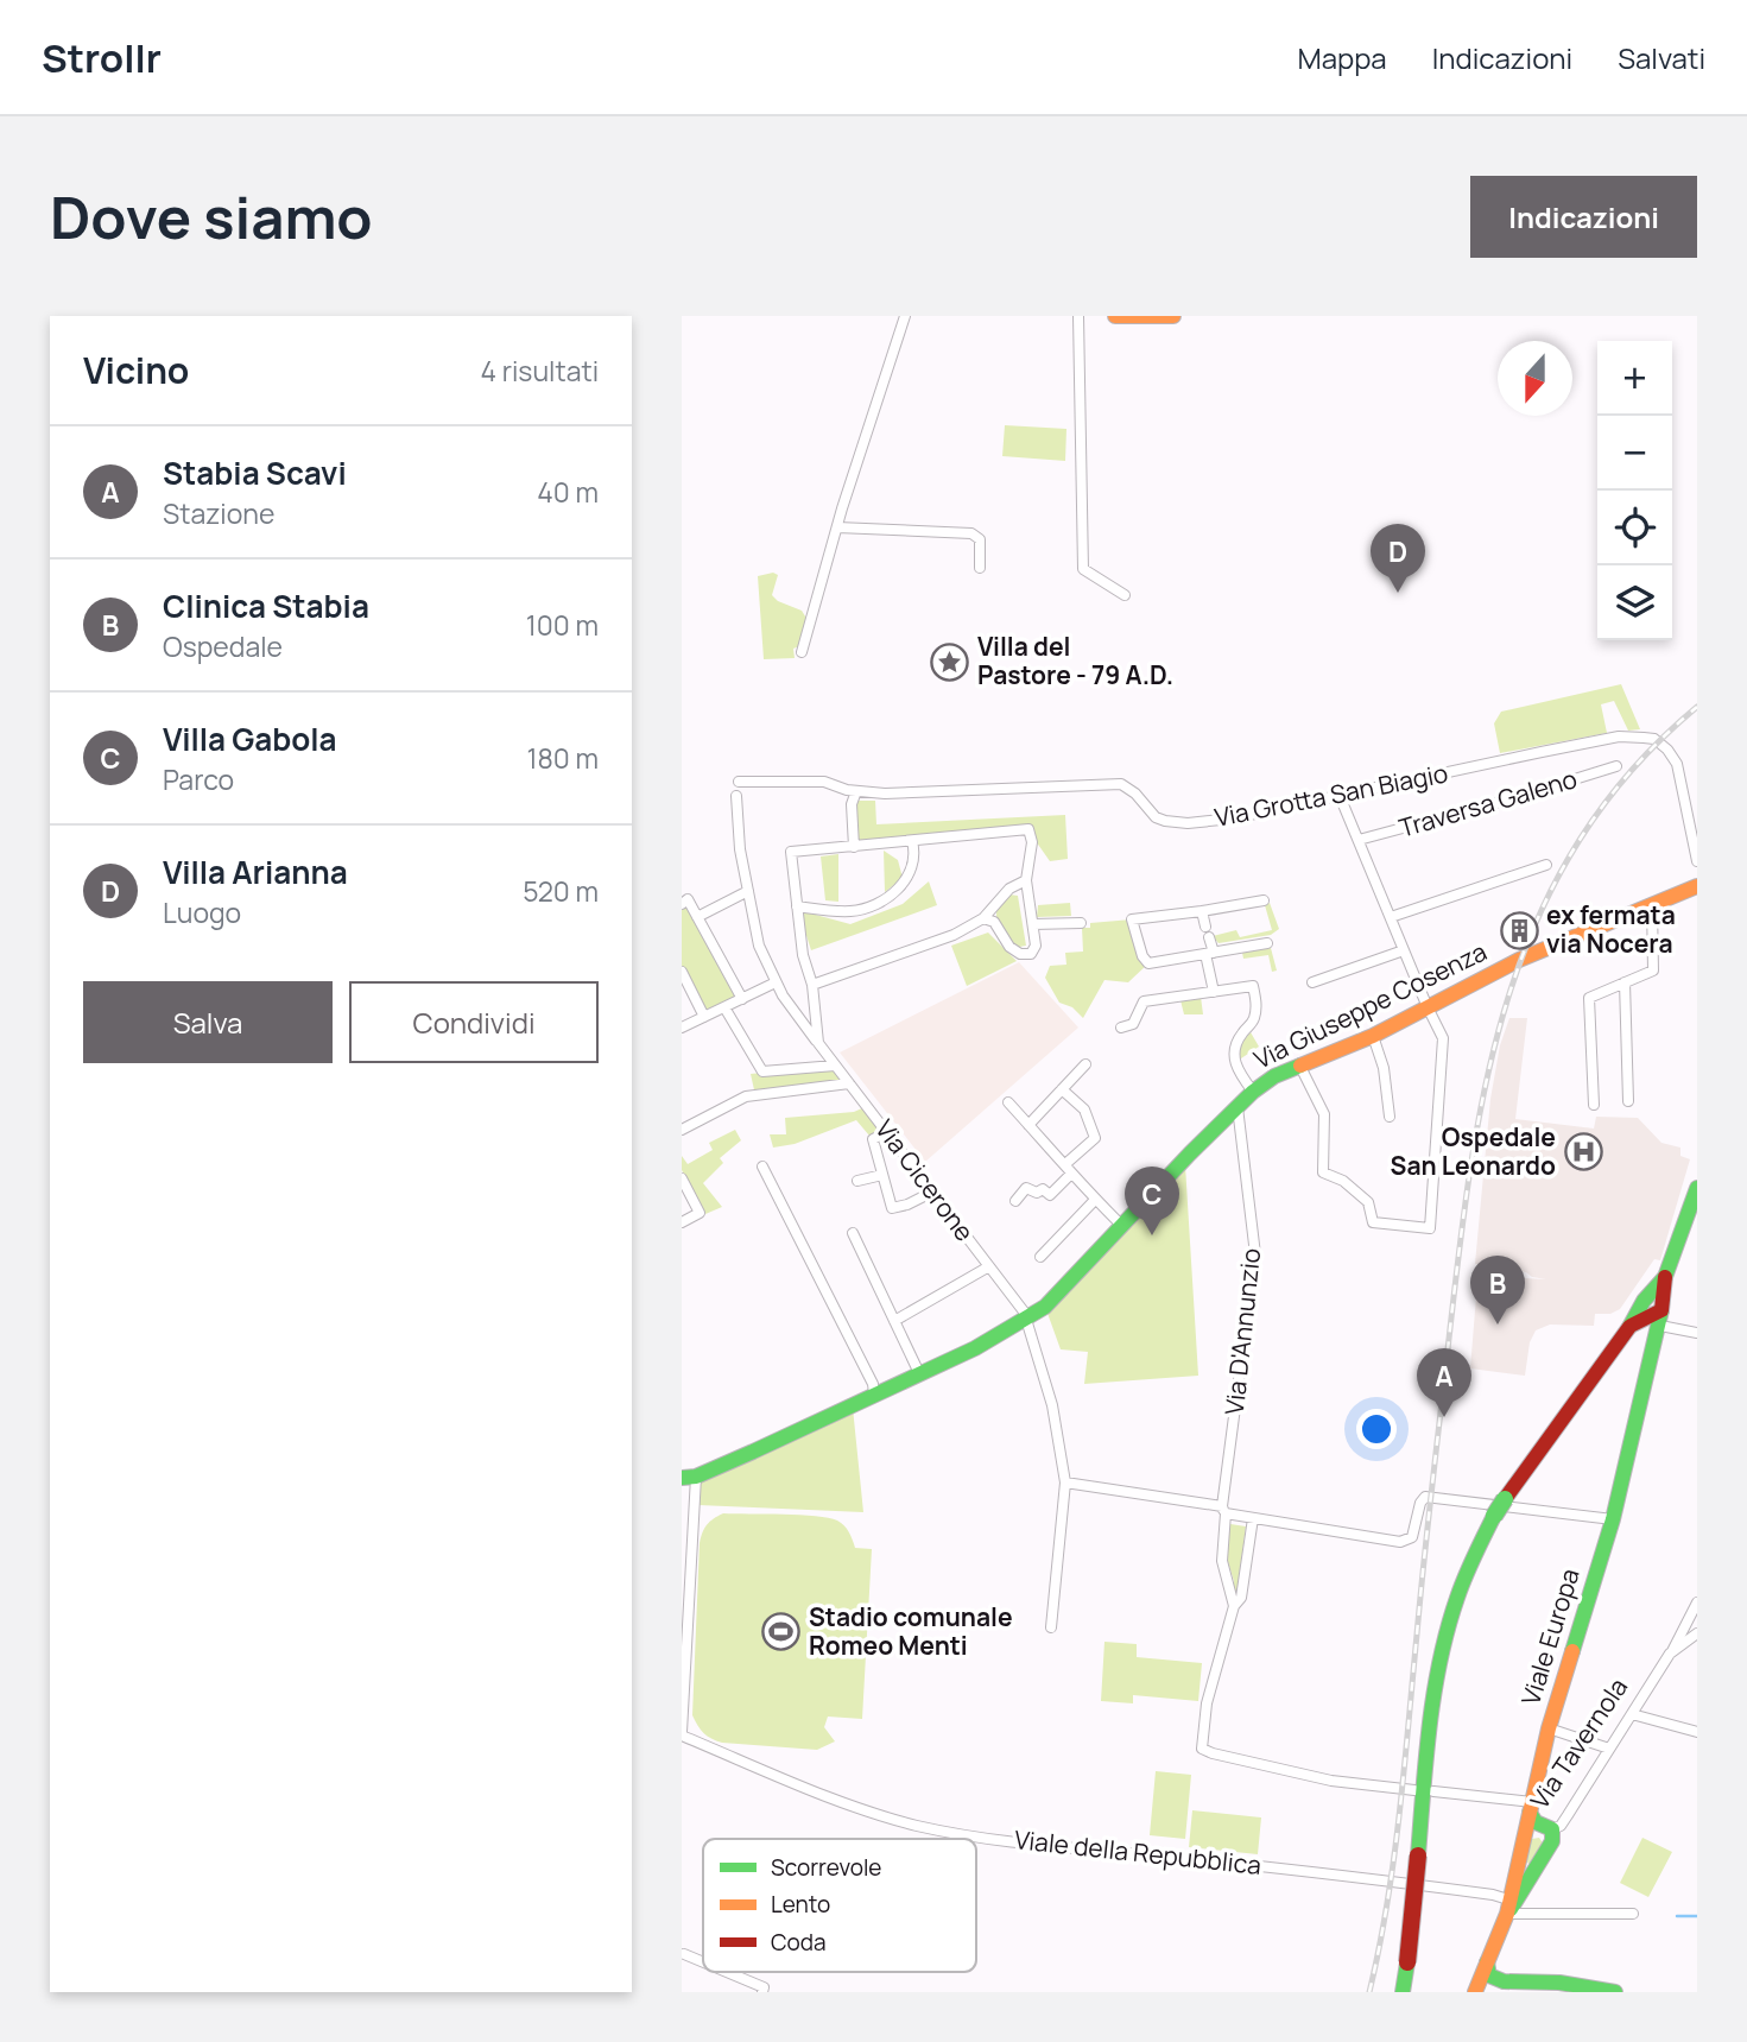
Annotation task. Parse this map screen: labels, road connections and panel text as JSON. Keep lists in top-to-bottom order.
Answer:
{
  "streets": {
    "main road": ["Via Giuseppe Cosenza", "Viale Europa", "Via Tavernola"],
    "street": [
      "Via Grotta San Biagio",
      "Traversa Galeno",
      "Via Cicerone",
      "Via D'Annunzio",
      "Viale della Repubblica"
    ]
  },
  "crossings": [
    ["Via Giuseppe Cosenza", "Via Cicerone"],
    ["Via Giuseppe Cosenza", "Via D'Annunzio"],
    ["Viale Europa", "Via Tavernola"],
    ["Viale Europa", "Viale della Repubblica"],
    ["Via Tavernola", "Viale della Repubblica"]
  ],
  "places": {
    "place": ["Villa del Pastore - 79 A.D."],
    "building": ["ex fermata via Nocera"],
    "hospital": ["Ospedale San Leonardo"],
    "sports": ["Stadio comunale Romeo Menti"]
  },
  "legend": ["Scorrevole", "Lento", "Coda"],
  "north": "bottom",
  "page": {
    "header": "Strollr",
    "nav": ["Mappa", "Indicazioni", "Salvati"],
    "buttons": [
      "Indicazioni",
      ["Salva", "Condividi"]
    ],
    "title": "Dove siamo",
    "heading": ["Vicino", "4 risultati"],
    "map_buttons": ["+", "−"],
    "list": [
      {
        "mark": "A",
        "name": "Stabia Scavi",
        "note": "Stazione",
        "value": "40 m"
      },
      {
        "mark": "B",
        "name": "Clinica Stabia",
        "note": "Ospedale",
        "value": "100 m"
      },
      {
        "mark": "C",
        "name": "Villa Gabola",
        "note": "Parco",
        "value": "180 m"
      },
      {
        "mark": "D",
        "name": "Villa Arianna",
        "note": "Luogo",
        "value": "520 m"
      }
    ],
    "pins": [
      "D",
      "C",
      "B",
      "A"
    ]
  }
}
